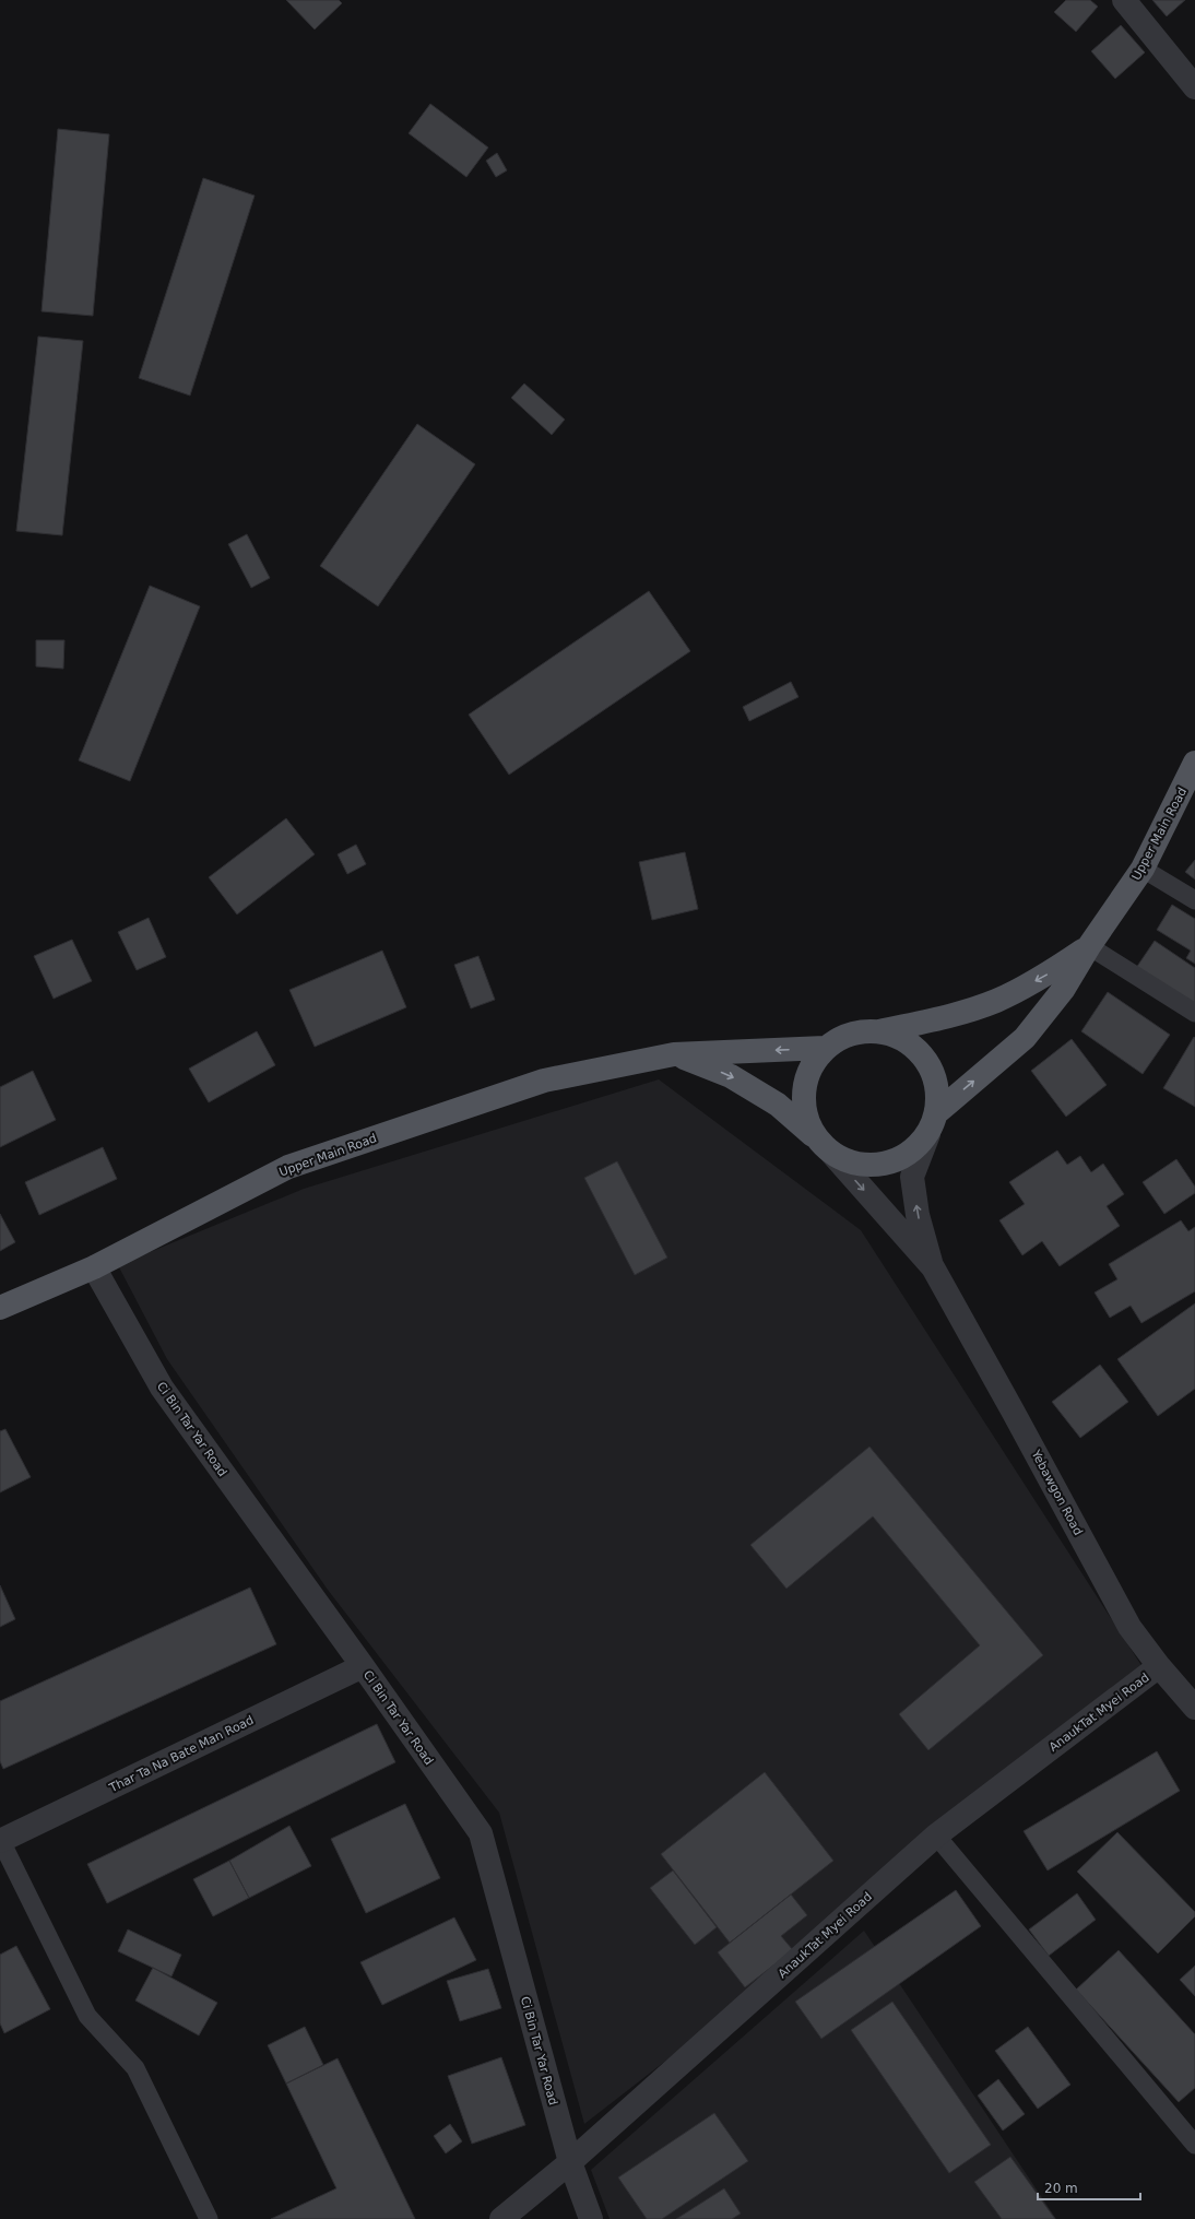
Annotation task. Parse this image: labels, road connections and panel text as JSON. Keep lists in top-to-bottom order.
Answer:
{
  "streets": {
    "main road": ["Upper Main Road"],
    "street": [
      "Ci Bin Tar Yar Road",
      "Yebawgon Road",
      "AnaukTat Myei Road",
      "Thar Ta Na Bate Man Road"
    ]
  },
  "crossings": [
    ["Upper Main Road", "Ci Bin Tar Yar Road"],
    ["Ci Bin Tar Yar Road", "AnaukTat Myei Road"],
    ["Ci Bin Tar Yar Road", "Thar Ta Na Bate Man Road"],
    ["Yebawgon Road", "AnaukTat Myei Road"]
  ],
  "scale_bar": "20 m"
}
